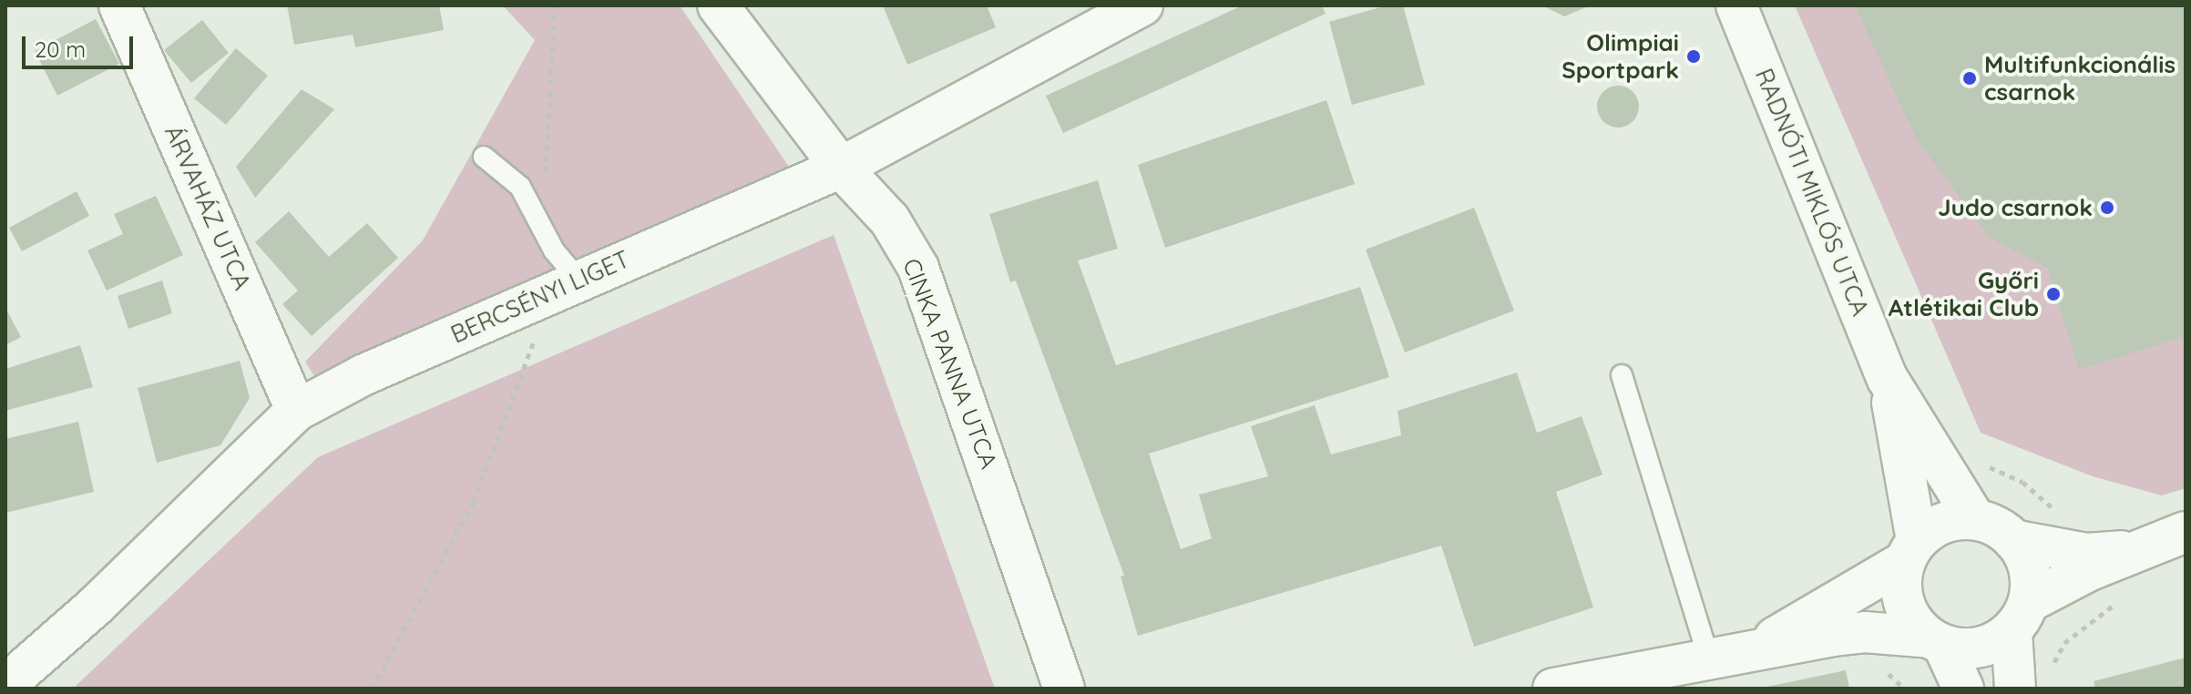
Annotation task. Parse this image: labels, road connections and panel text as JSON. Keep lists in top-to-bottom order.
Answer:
{
  "streets": {
    "street": [
      "RADNÓTI MIKLÓS UTCA",
      "ÁRVAHÁZ UTCA",
      "BERCSÉNYI LIGET",
      "CINKA PANNA UTCA"
    ]
  },
  "crossings": [
    ["ÁRVAHÁZ UTCA", "BERCSÉNYI LIGET"],
    ["BERCSÉNYI LIGET", "CINKA PANNA UTCA"]
  ],
  "places": [
    "Olimpiai Sportpark",
    "Multifunkcionális csarnok",
    "Judo csarnok",
    "Győri Atlétikai Club"
  ],
  "scale_bar": "20 m"
}
